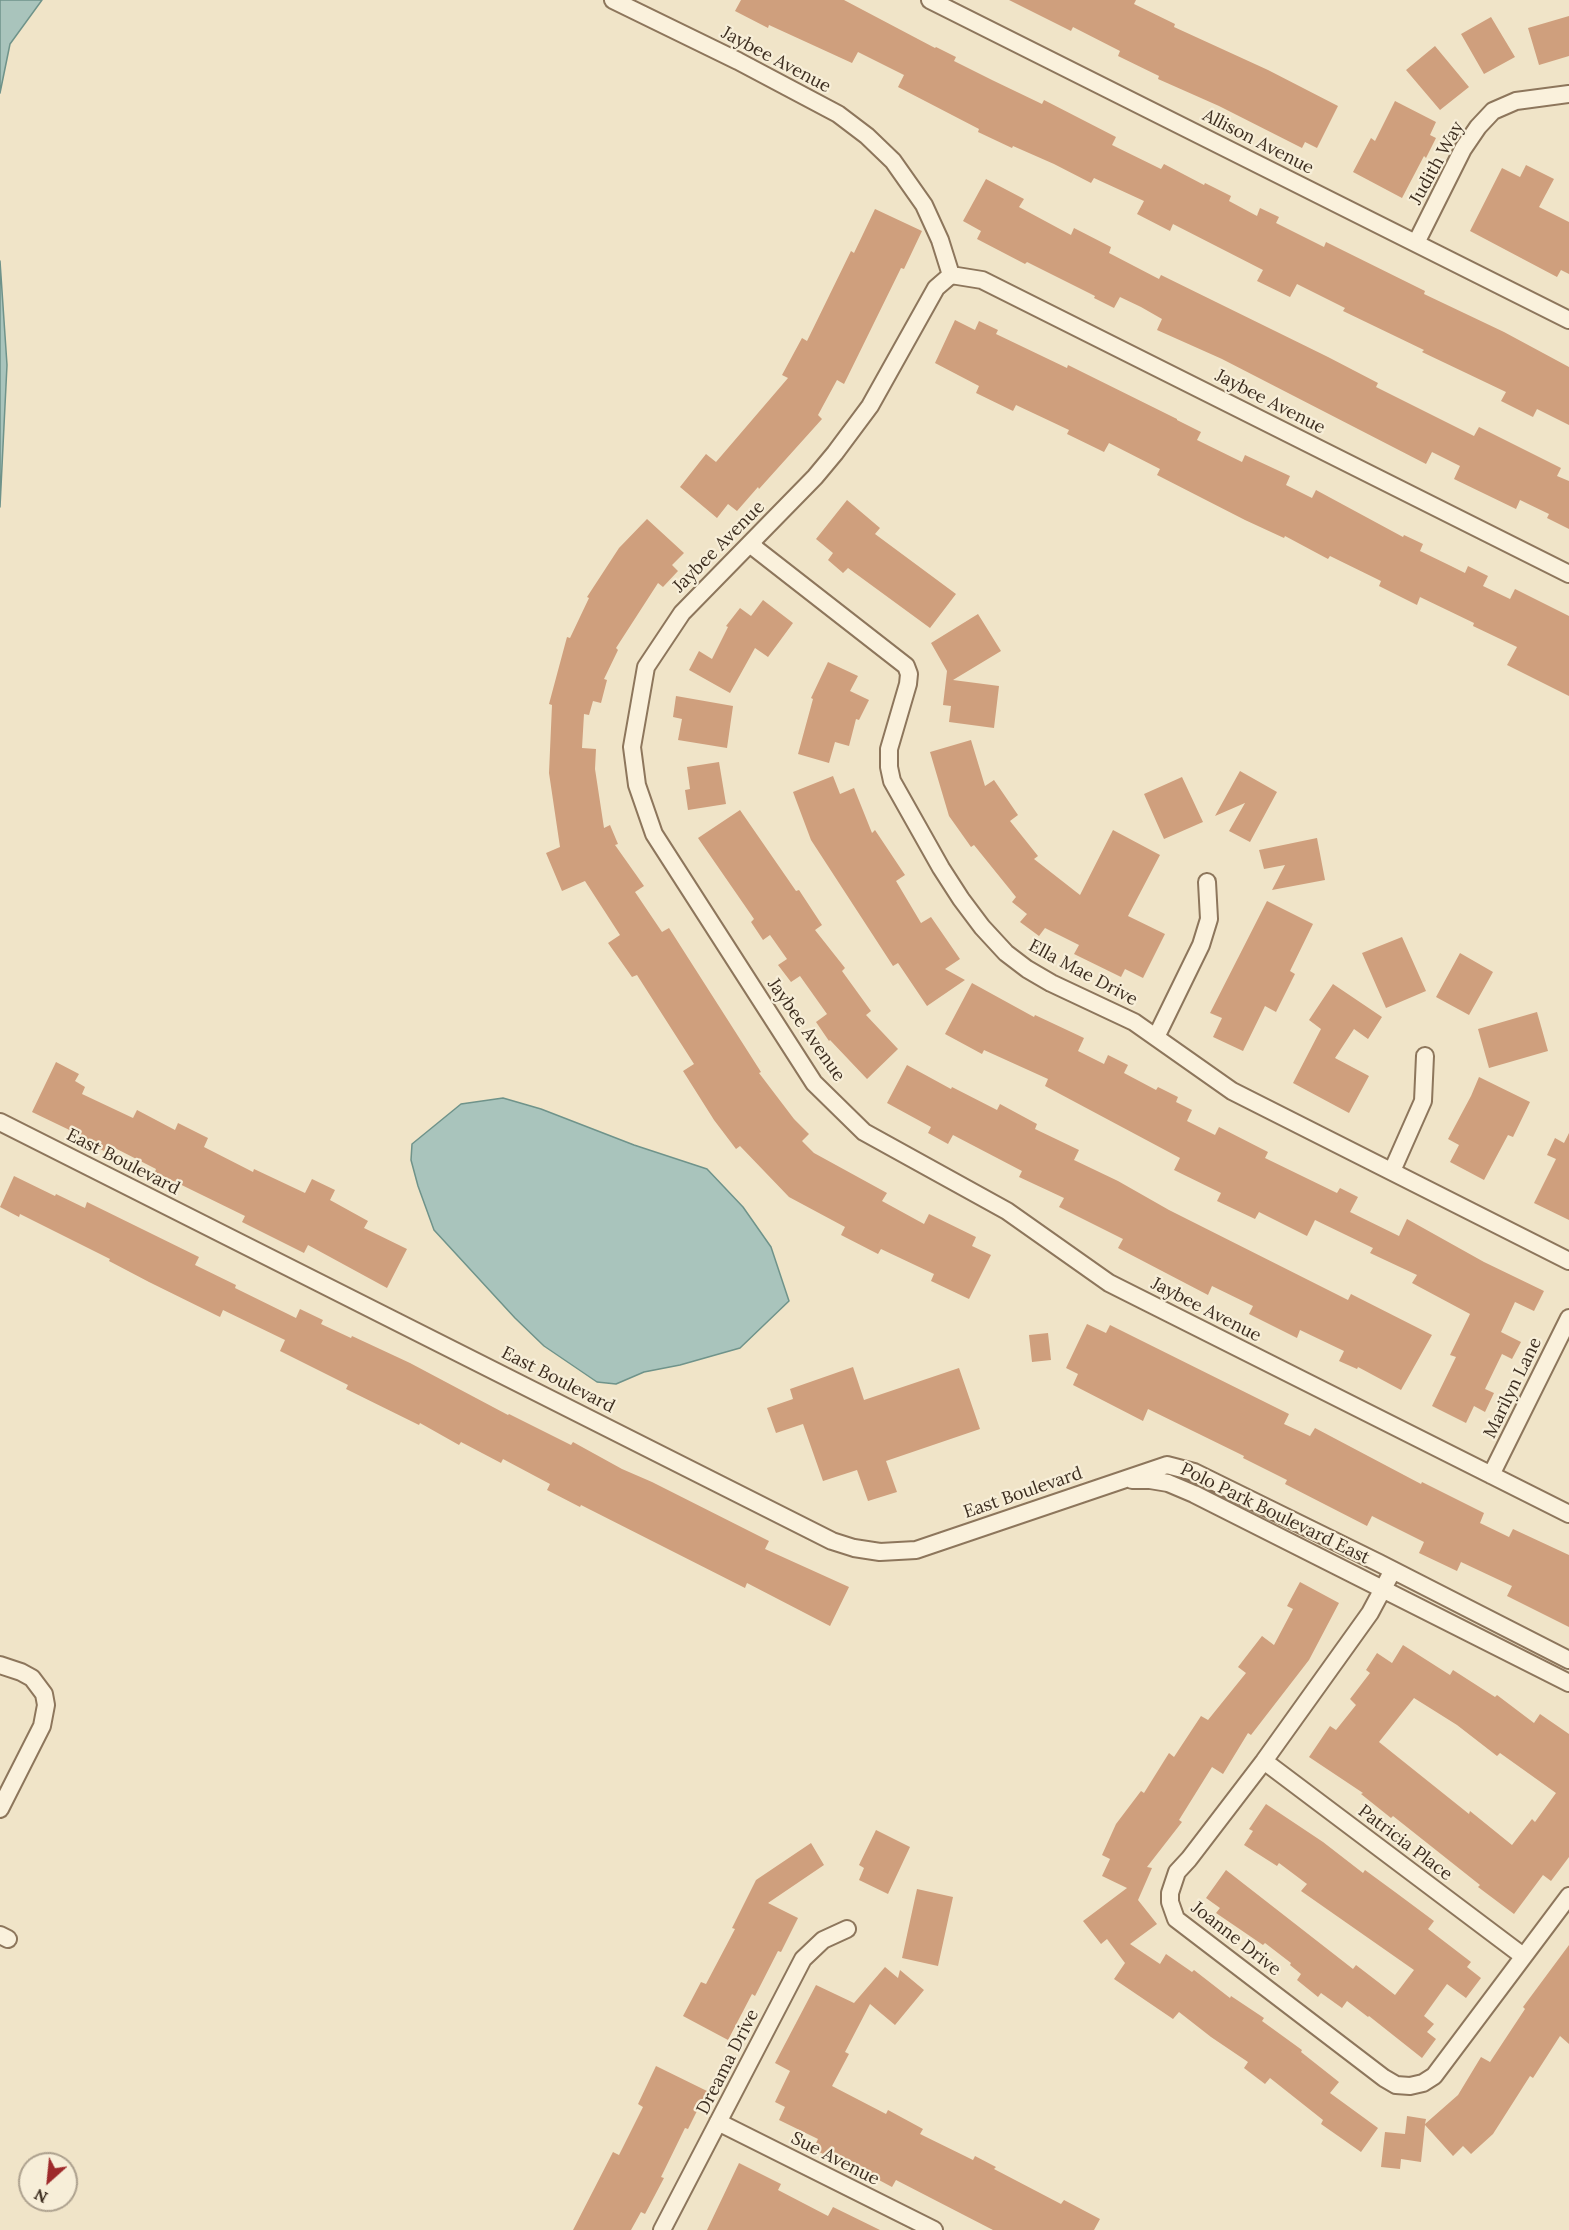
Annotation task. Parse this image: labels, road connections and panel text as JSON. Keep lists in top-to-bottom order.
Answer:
{
  "streets": {
    "street": [
      "Jaybee Avenue",
      "Allison Avenue",
      "Judith Way",
      "Ella Mae Drive",
      "East Boulevard",
      "Marilyn Lane",
      "Polo Park Boulevard East",
      "Patricia Place",
      "Joanne Drive",
      "Dreama Drive",
      "Sue Avenue"
    ]
  },
  "crossings": [
    ["Jaybee Avenue", "Ella Mae Drive"],
    ["Jaybee Avenue", "Marilyn Lane"],
    ["Allison Avenue", "Judith Way"],
    ["East Boulevard", "Polo Park Boulevard East"],
    ["Polo Park Boulevard East", "Joanne Drive"],
    ["Patricia Place", "Joanne Drive"],
    ["Dreama Drive", "Sue Avenue"]
  ],
  "north": "bottom left"
}
